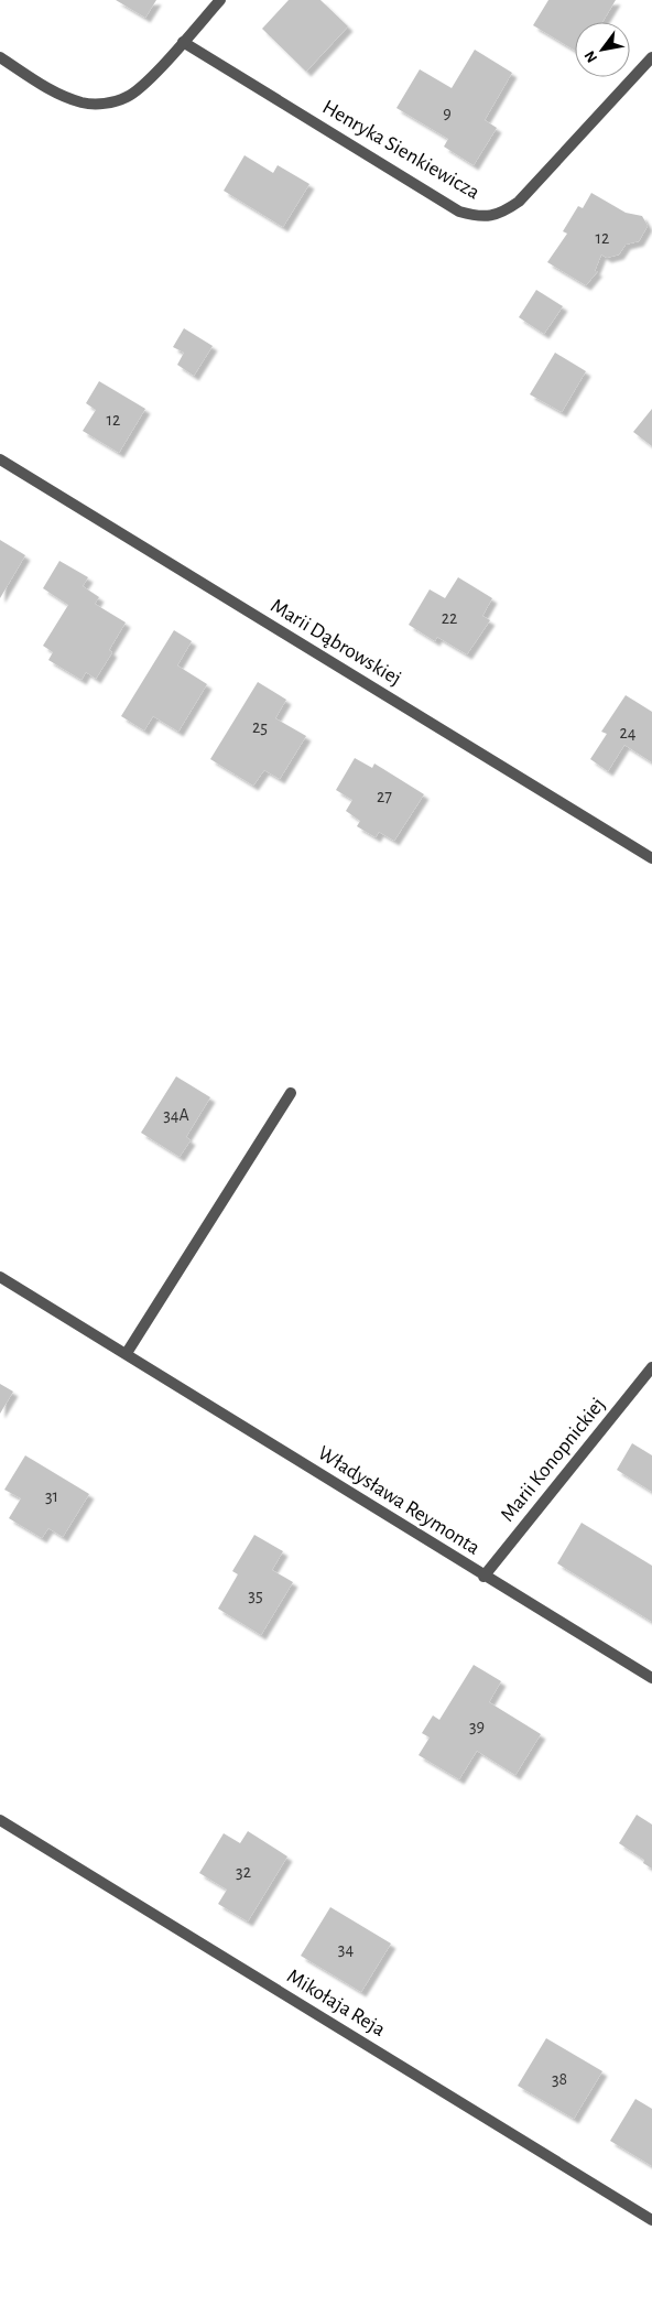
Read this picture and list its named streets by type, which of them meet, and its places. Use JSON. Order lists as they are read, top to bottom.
{
  "streets": {
    "street": [
      "Henryka Sienkiewicza",
      "Marii Dąbrowskiej",
      "Marii Konopnickiej",
      "Władysława Reymonta",
      "Mikołaja Reja"
    ]
  },
  "crossings": [
    ["Marii Konopnickiej", "Władysława Reymonta"]
  ],
  "house_numbers": [
    "9",
    "12",
    "12",
    "22",
    "25",
    "24",
    "27",
    "34A",
    "31",
    "35",
    "39",
    "32",
    "34",
    "38"
  ],
  "north": "bottom left"
}
